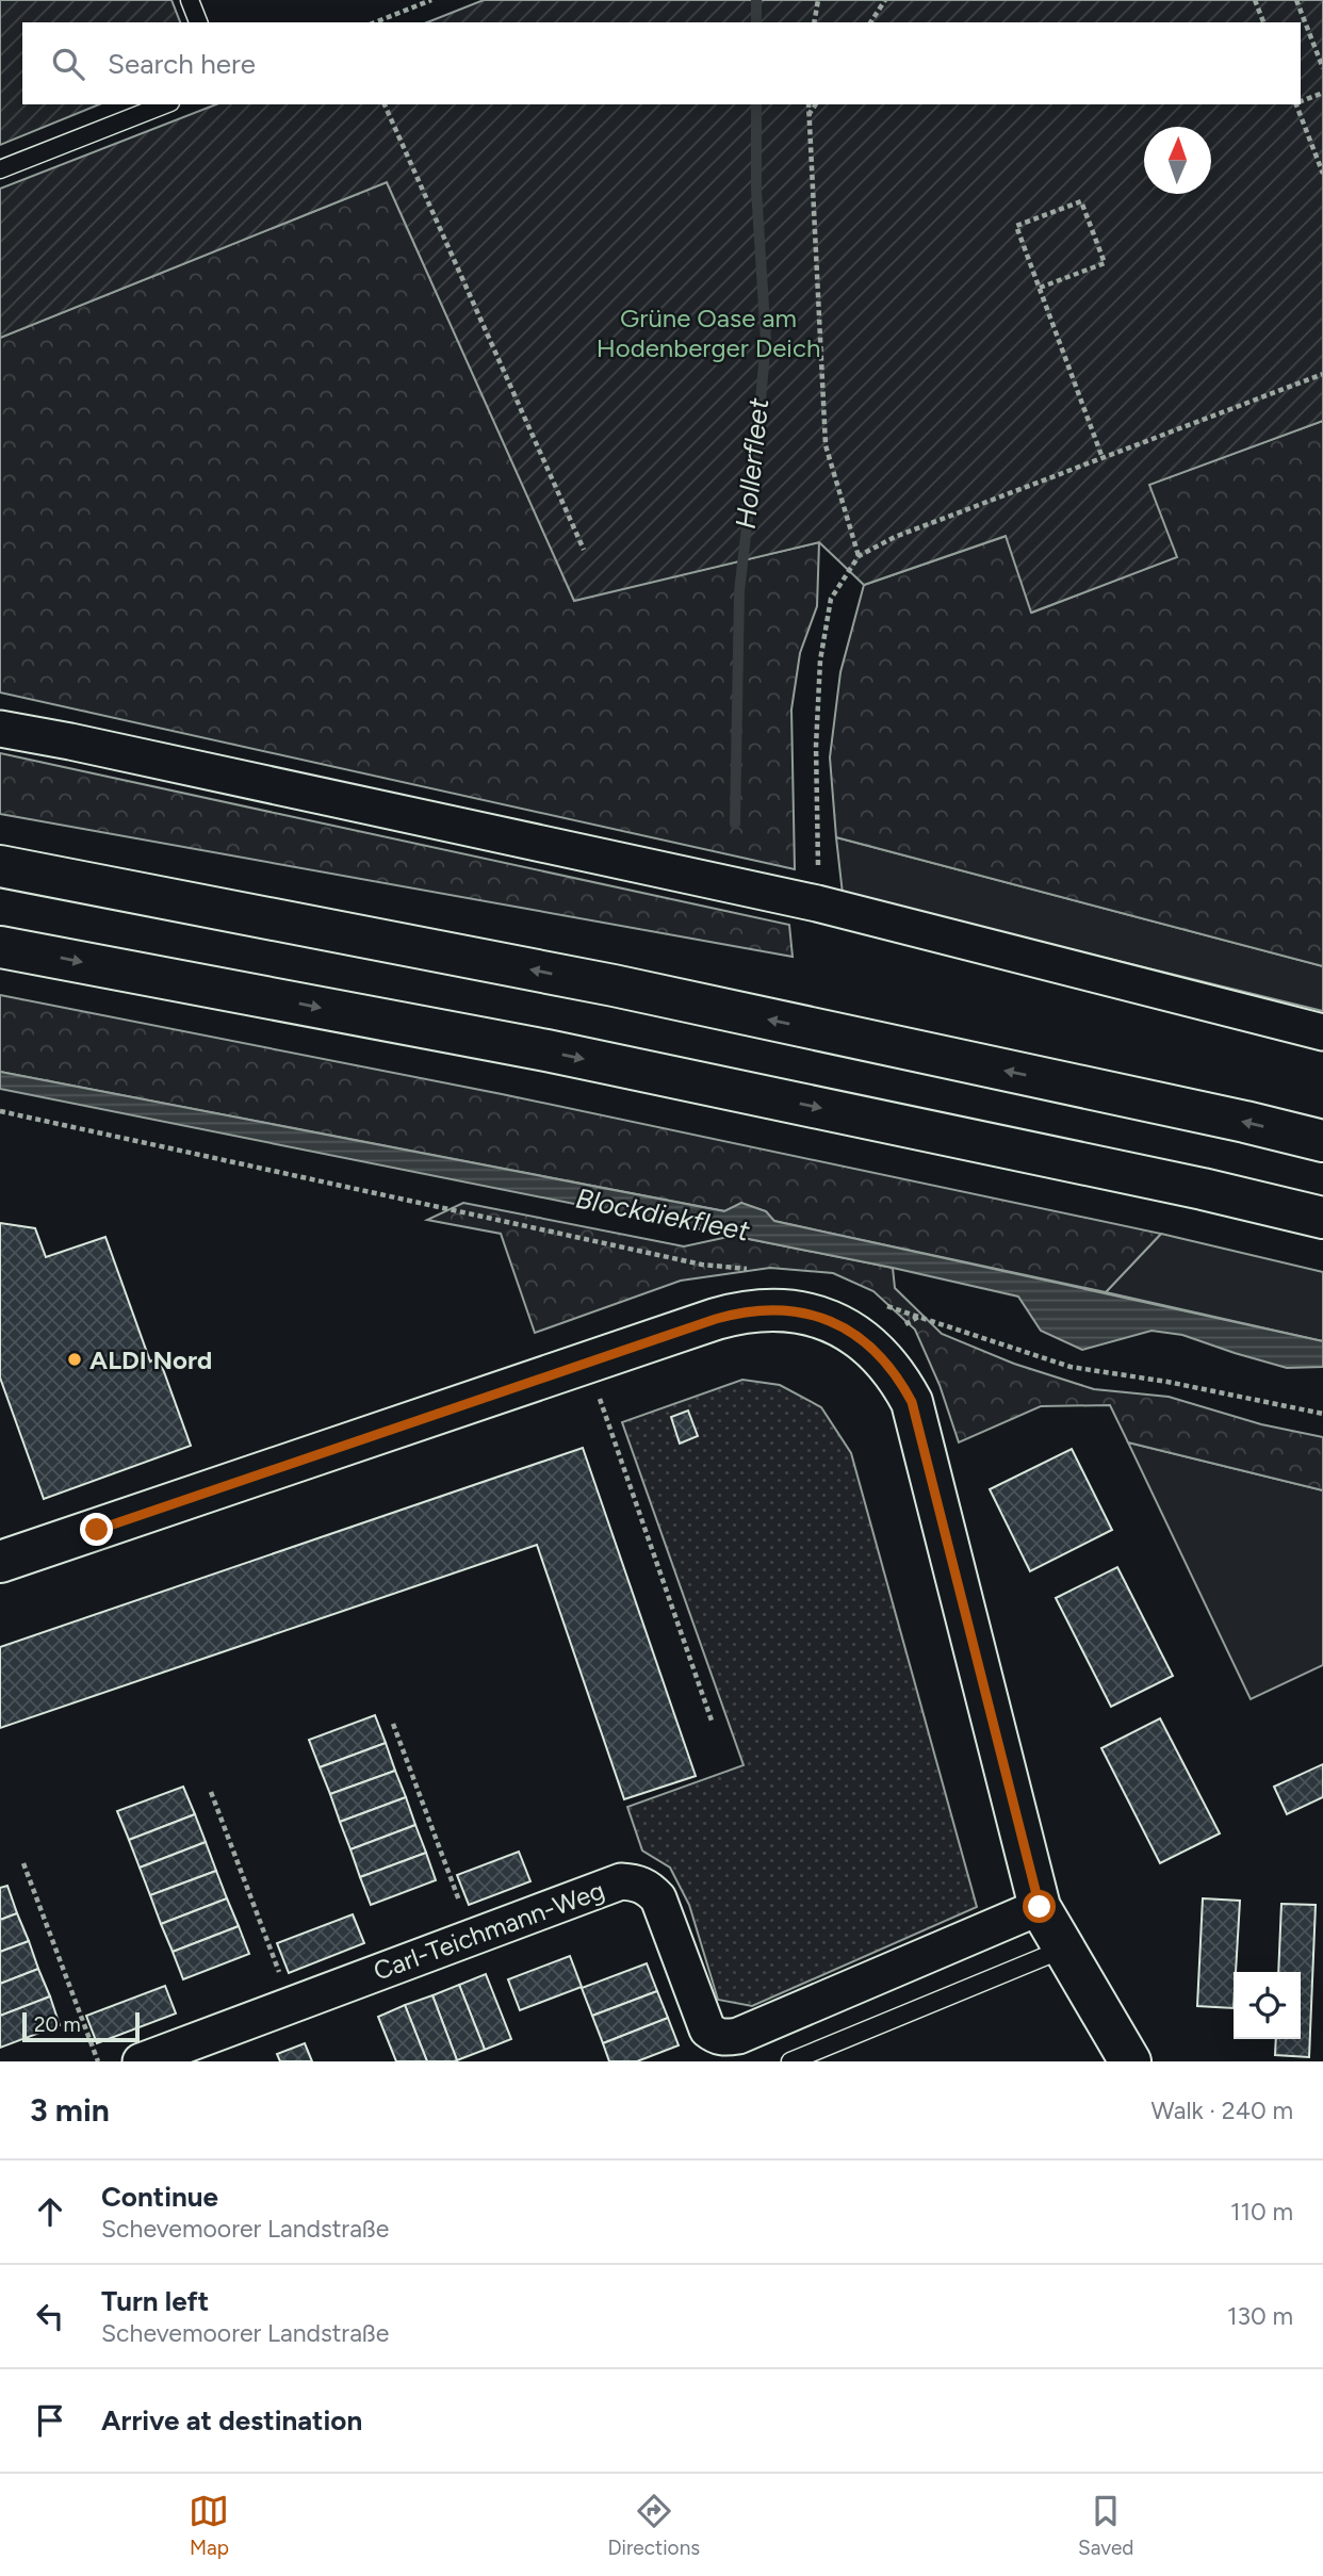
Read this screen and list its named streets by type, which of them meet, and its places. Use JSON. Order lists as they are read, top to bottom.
{
  "streets": {
    "street": ["Carl-Teichmann-Weg"]
  },
  "water": ["Hollerfleet", "Blockdiekfleet"],
  "parks": ["Grüne Oase am Hodenberger Deich"],
  "places": ["ALDI Nord"],
  "scale_bar": "20 m",
  "north": "top",
  "page": {
    "search": "Search here",
    "scale": "20 m",
    "heading": ["3 min", "Walk · 240 m"],
    "list": [
      ["Continue", "Schevemoorer Landstraße", "110 m"],
      ["Turn left", "Schevemoorer Landstraße", "130 m"],
      "Arrive at destination"
    ],
    "nav": ["Map", "Directions", "Saved"]
  }
}
